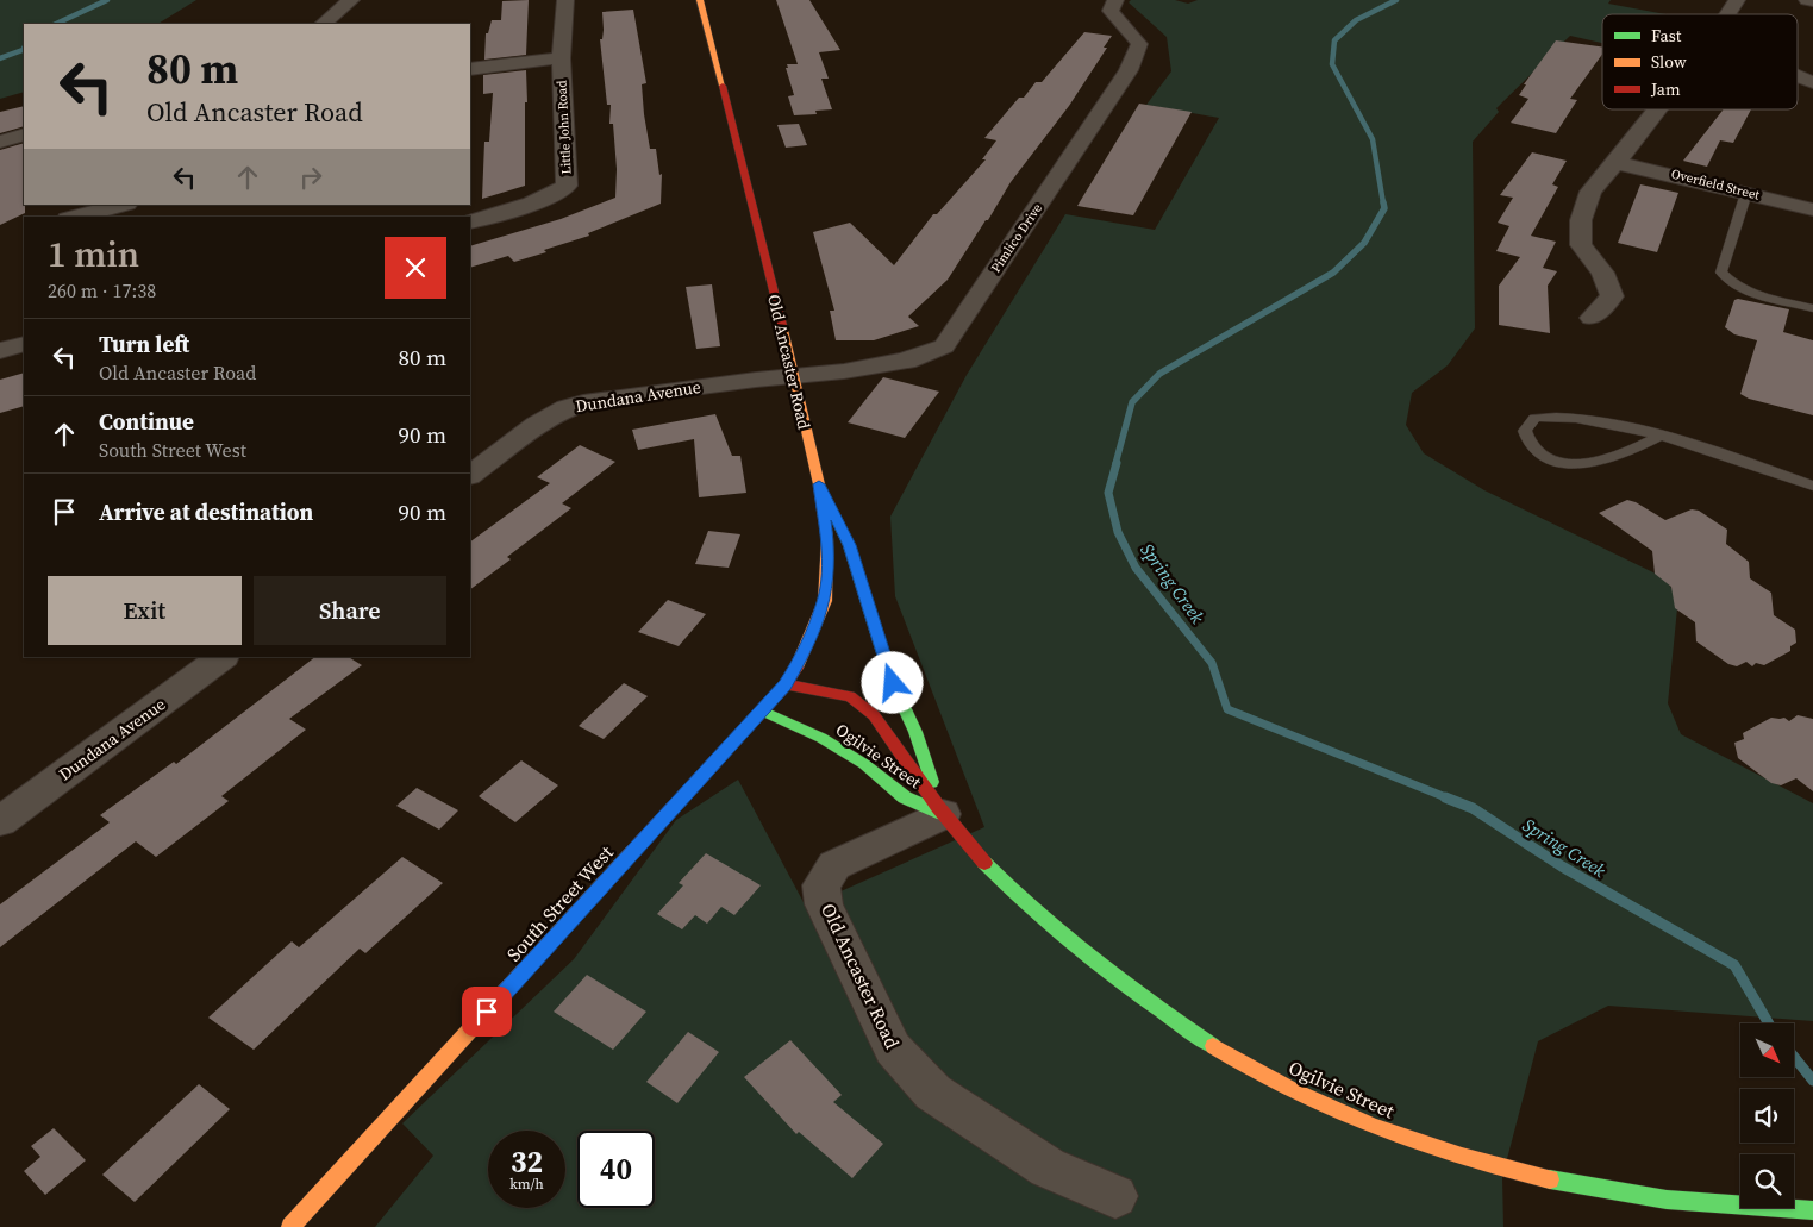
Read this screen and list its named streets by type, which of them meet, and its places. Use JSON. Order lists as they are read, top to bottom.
{
  "streets": {
    "street": [
      "Little John Road",
      "Overfield Street",
      "Pimlico Drive",
      "Old Ancaster Road",
      "Dundana Avenue",
      "Ogilvie Street",
      "South Street West"
    ]
  },
  "crossings": [
    ["Pimlico Drive", "Old Ancaster Road"],
    ["Pimlico Drive", "Dundana Avenue"],
    ["Old Ancaster Road", "Dundana Avenue"],
    ["Old Ancaster Road", "Ogilvie Street"],
    ["Old Ancaster Road", "South Street West"],
    ["Ogilvie Street", "South Street West"]
  ],
  "water": ["Spring Creek"],
  "legend": ["Fast", "Slow", "Jam"],
  "north": "bottom right",
  "page": {
    "turn": ["80 m", "Old Ancaster Road"],
    "heading": ["1 min", "260 m · 17:38"],
    "list": [
      {
        "name": "Turn left",
        "note": "Old Ancaster Road",
        "value": "80 m"
      },
      {
        "name": "Continue",
        "note": "South Street West",
        "value": "90 m"
      },
      {
        "name": "Arrive at destination",
        "value": "90 m"
      }
    ],
    "buttons": ["Exit", "Share"],
    "speed": "32 km/h",
    "limit": "40"
  }
}
